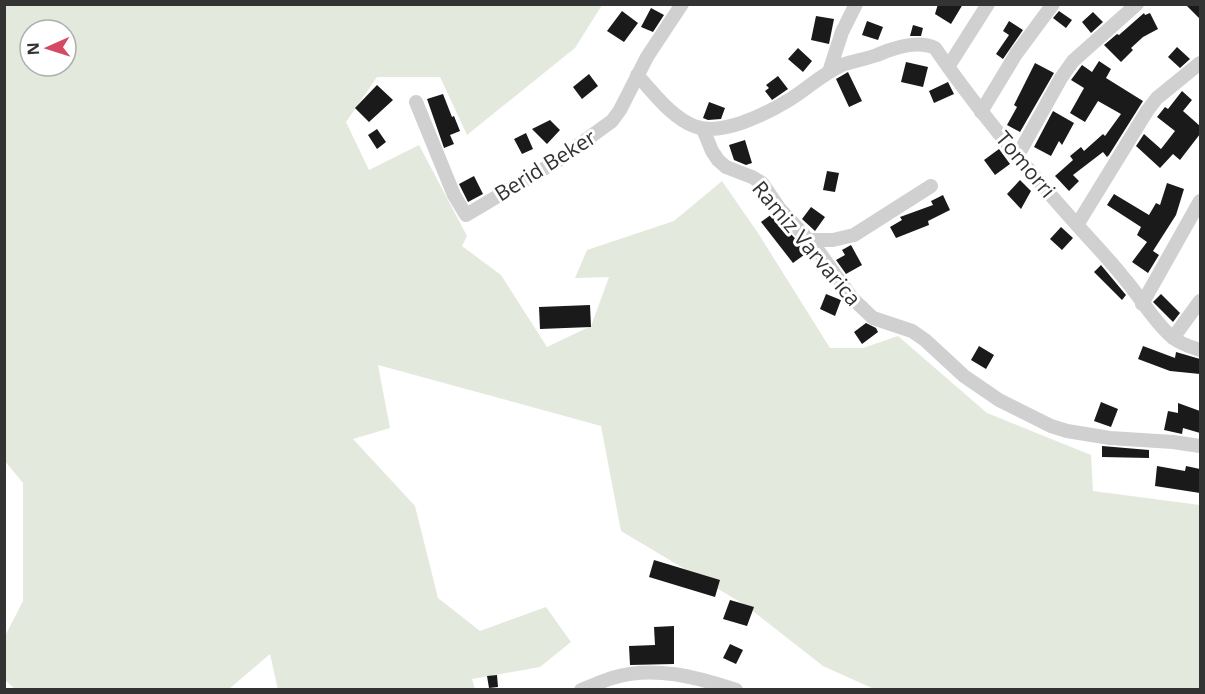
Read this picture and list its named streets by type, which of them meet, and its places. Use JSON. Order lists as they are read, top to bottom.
{
  "streets": {
    "street": ["Tomorri", "Berid Beker", "Ramiz Varvarica"]
  },
  "crossings": [
    ["Tomorri", "Ramiz Varvarica"]
  ],
  "north": "left"
}
